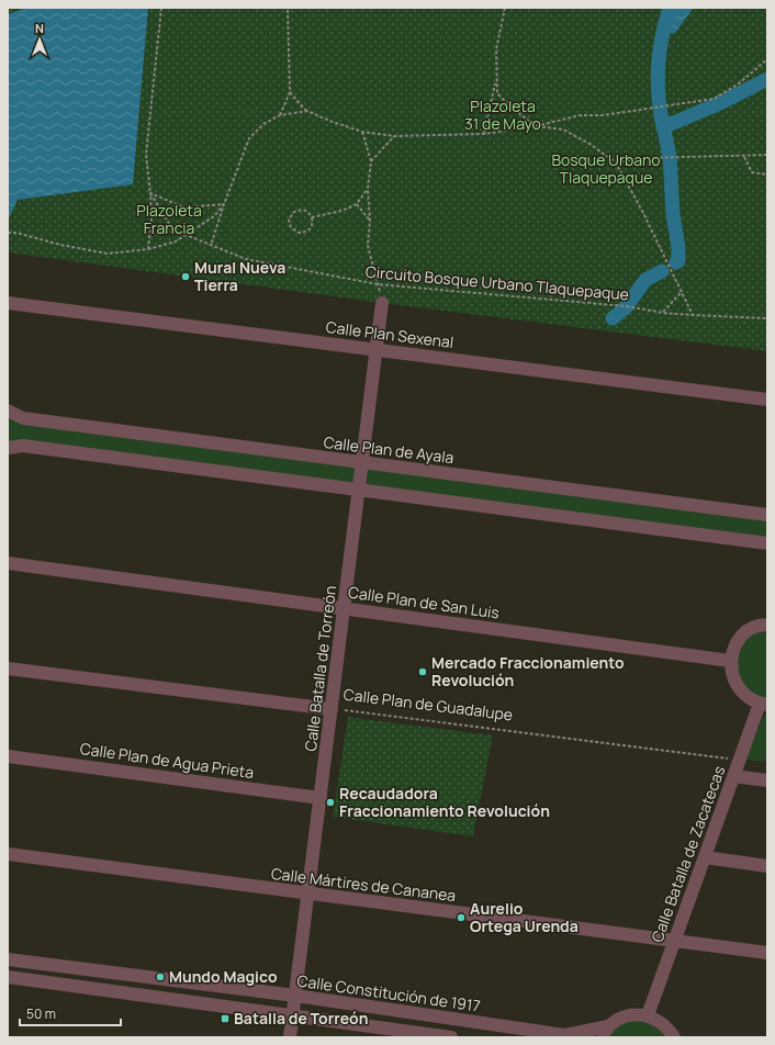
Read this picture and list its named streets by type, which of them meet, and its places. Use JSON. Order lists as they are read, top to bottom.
{
  "streets": {
    "street": [
      "Calle Plan Sexenal",
      "Calle Plan de Ayala",
      "Calle Plan de San Luis",
      "Calle Batalla de Torreón",
      "Calle Plan de Guadalupe",
      "Calle Plan de Agua Prieta",
      "Calle Batalla de Zacatecas",
      "Calle Mártires de Cananea",
      "Calle Constitución de 1917"
    ],
    "path": ["Circuito Bosque Urbano Tlaquepaque"]
  },
  "crossings": [
    ["Calle Plan Sexenal", "Calle Batalla de Torreón"],
    ["Calle Plan de Ayala", "Calle Batalla de Torreón"],
    ["Calle Plan de San Luis", "Calle Batalla de Torreón"],
    ["Calle Batalla de Torreón", "Calle Plan de Guadalupe"],
    ["Calle Batalla de Torreón", "Calle Plan de Agua Prieta"],
    ["Calle Batalla de Torreón", "Calle Mártires de Cananea"],
    ["Calle Batalla de Torreón", "Calle Constitución de 1917"],
    ["Calle Plan de Guadalupe", "Calle Batalla de Zacatecas"],
    ["Calle Batalla de Zacatecas", "Calle Mártires de Cananea"],
    ["Calle Batalla de Zacatecas", "Calle Constitución de 1917"]
  ],
  "parks": ["Plazoleta 31 de Mayo", "Bosque Urbano Tlaquepaque", "Plazoleta Francia"],
  "places": {
    "other": [
      "Mural Nueva Tierra",
      "Mercado Fraccionamiento Revolución",
      "Recaudadora Fraccionamiento Revolución",
      "Aurelio Ortega Urenda",
      "Mundo Magico"
    ],
    "transit": ["Batalla de Torreón"]
  },
  "scale_bar": "50 m",
  "north": "top"
}
